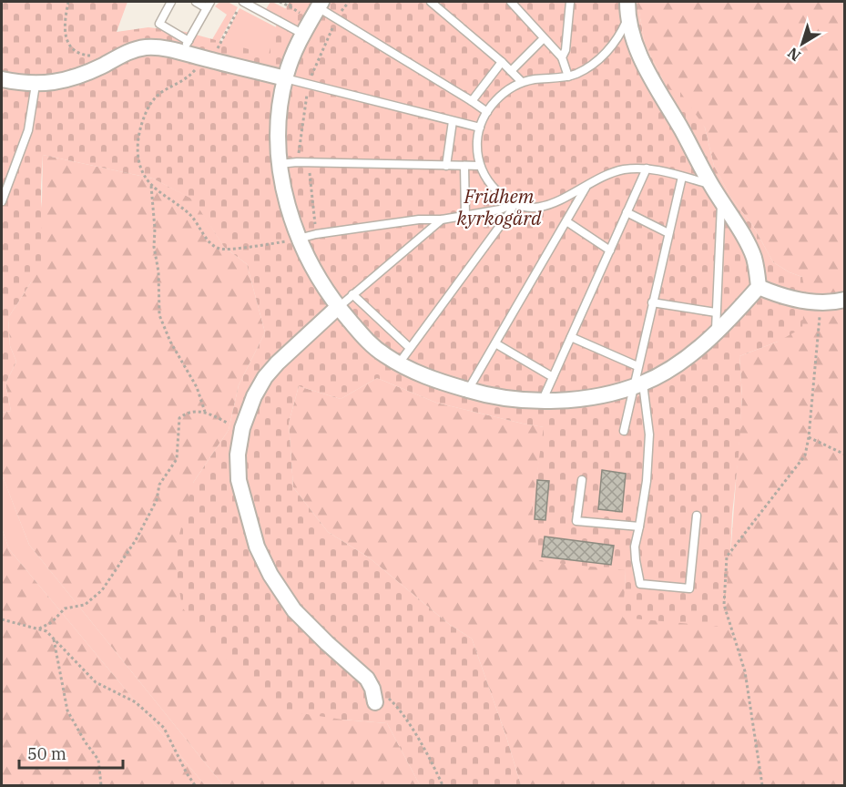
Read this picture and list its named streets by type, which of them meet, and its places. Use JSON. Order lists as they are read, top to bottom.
{
  "parks": ["Fridhem kyrkogård"],
  "scale_bar": "50 m",
  "north": "bottom left"
}
